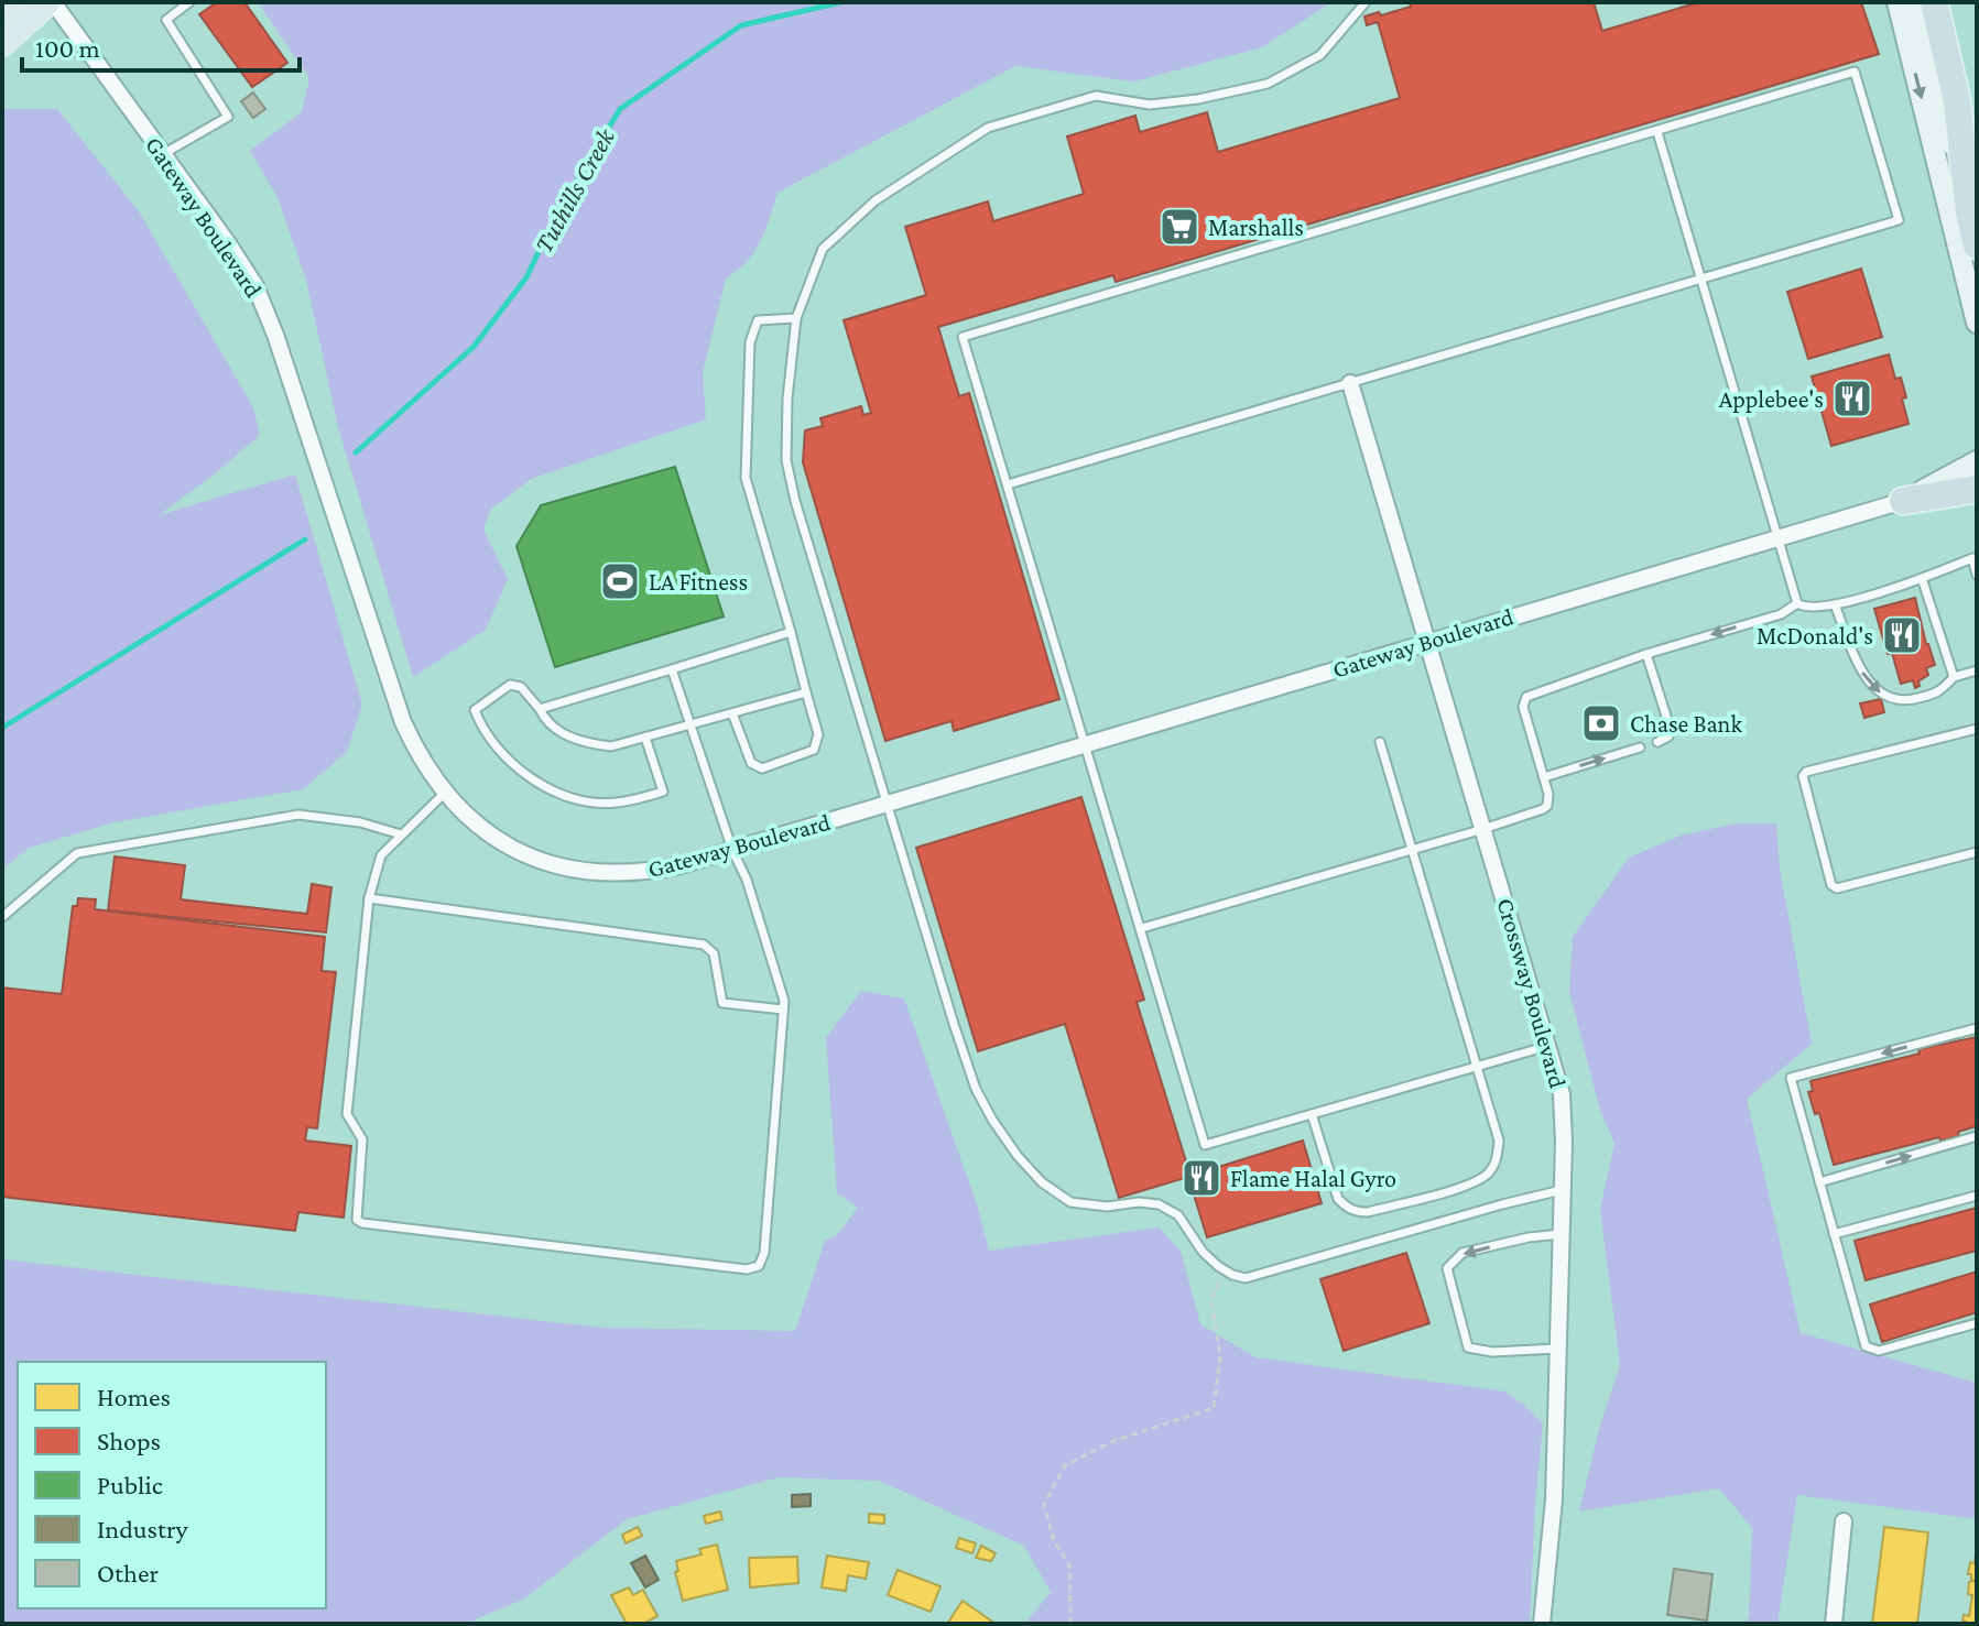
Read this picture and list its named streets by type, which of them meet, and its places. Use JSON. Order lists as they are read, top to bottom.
{
  "streets": {
    "street": ["Gateway Boulevard", "Crossway Boulevard"]
  },
  "crossings": [
    ["Gateway Boulevard", "Crossway Boulevard"]
  ],
  "water": ["Tuthills Creek"],
  "places": {
    "supermarket": ["Marshalls"],
    "restaurant": ["Applebee's", "McDonald's", "Flame Halal Gyro"],
    "sports": ["LA Fitness"],
    "bank": ["Chase Bank"]
  },
  "legend": [
    "Homes",
    "Shops",
    "Public",
    "Industry",
    "Other"
  ],
  "scale_bar": "100 m"
}
